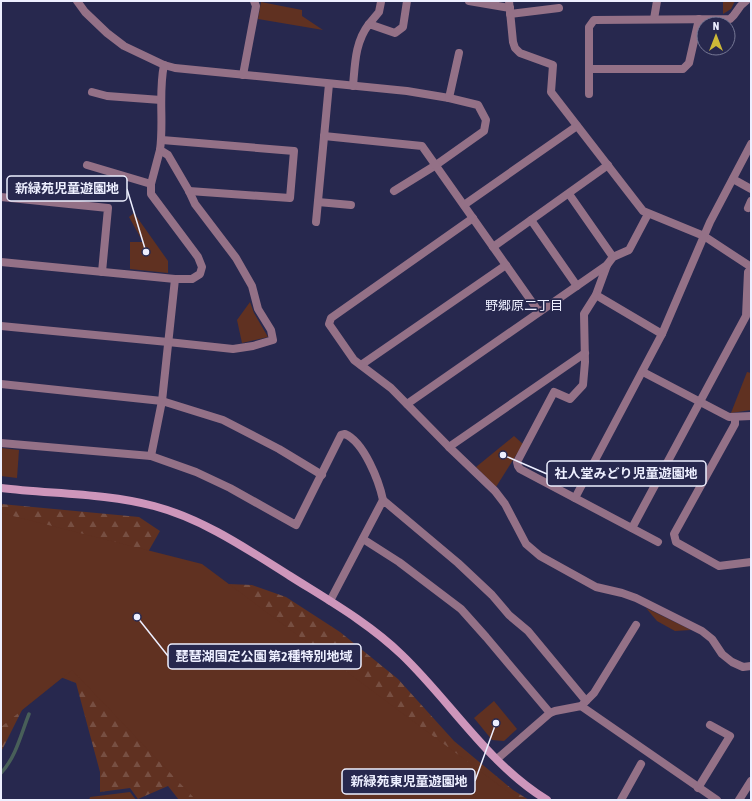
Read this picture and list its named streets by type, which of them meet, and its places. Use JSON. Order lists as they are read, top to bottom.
{
  "districts": ["野郷原二丁目"],
  "places": [
    "新緑苑児童遊園地",
    "社人堂みどり児童遊園地",
    "琵琶湖国定公園 第2種特別地域",
    "新緑苑東児童遊園地"
  ],
  "north": "top"
}
